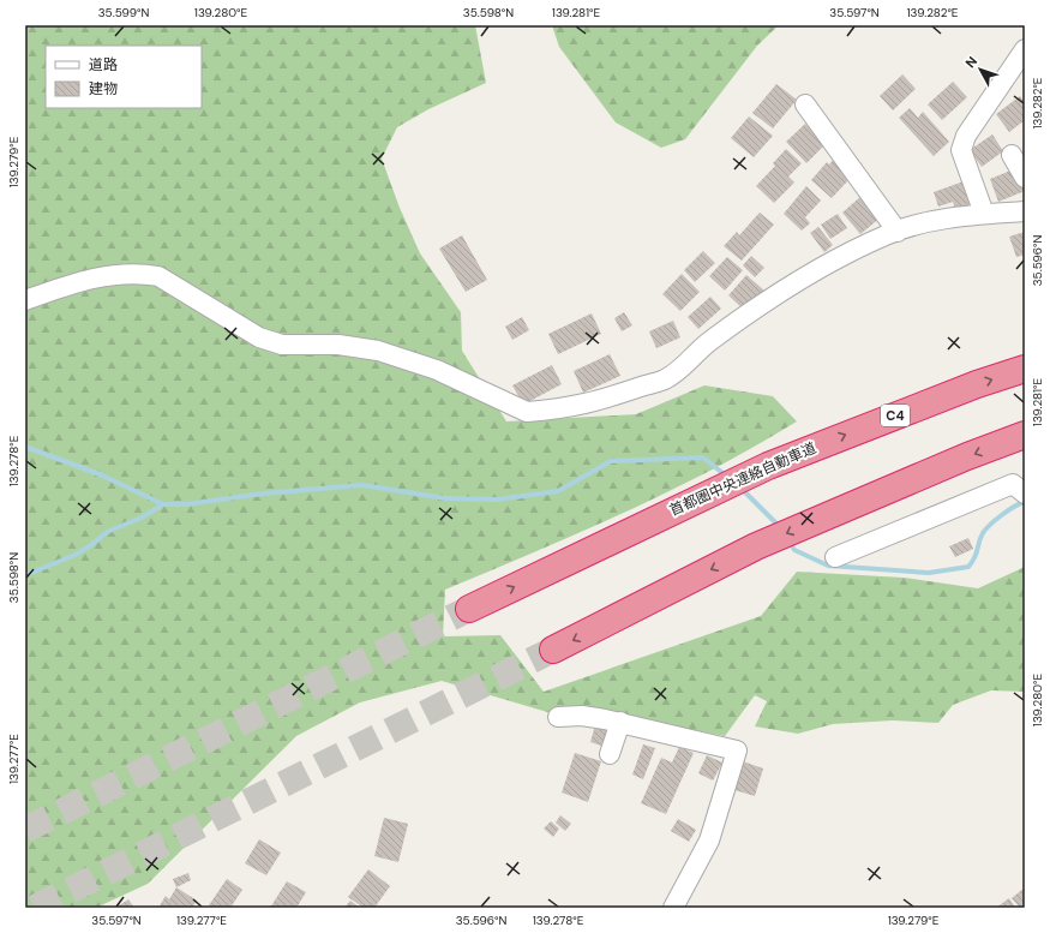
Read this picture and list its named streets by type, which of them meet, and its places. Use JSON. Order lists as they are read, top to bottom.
{
  "streets": {
    "highway": ["C4", "首都圏中央連絡自動車道"]
  },
  "legend": ["道路", "建物"],
  "north": "top left",
  "coordinates": [
    "35.599°N",
    "139.280°E",
    "35.598°N",
    "139.281°E",
    "35.597°N",
    "139.282°E",
    "139.279°E",
    "35.596°N",
    "139.278°E",
    "139.277°E"
  ]
}
